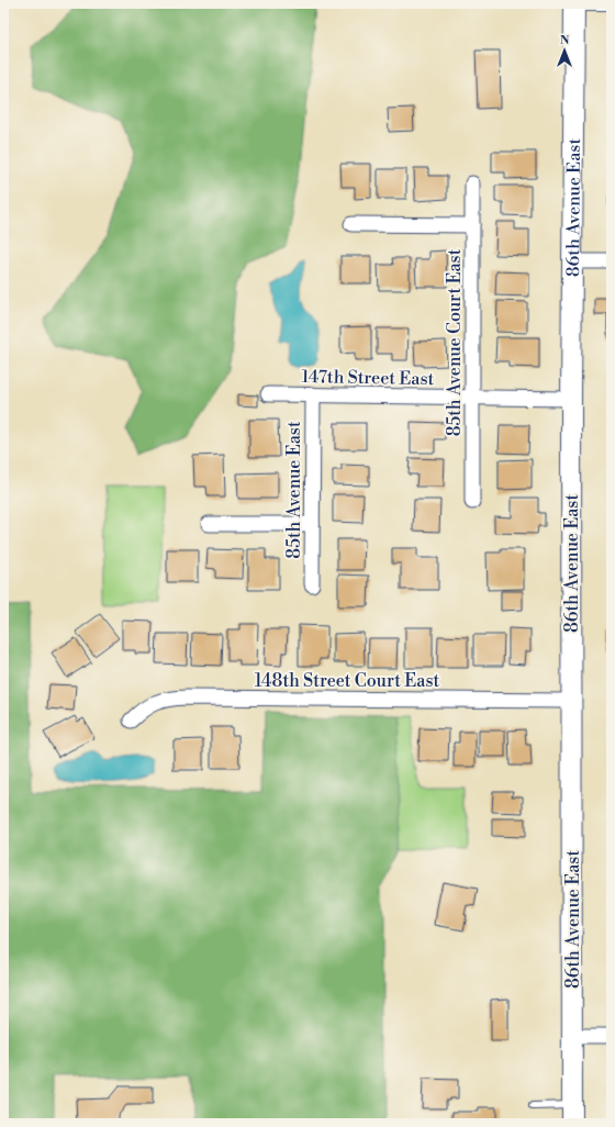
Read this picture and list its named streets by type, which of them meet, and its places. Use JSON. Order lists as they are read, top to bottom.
{
  "streets": {
    "street": [
      "86th Avenue East",
      "85th Avenue Court East",
      "147th Street East",
      "85th Avenue East",
      "148th Street Court East"
    ]
  },
  "crossings": [
    ["86th Avenue East", "147th Street East"],
    ["86th Avenue East", "148th Street Court East"],
    ["85th Avenue Court East", "147th Street East"],
    ["147th Street East", "85th Avenue East"]
  ],
  "north": "top"
}
